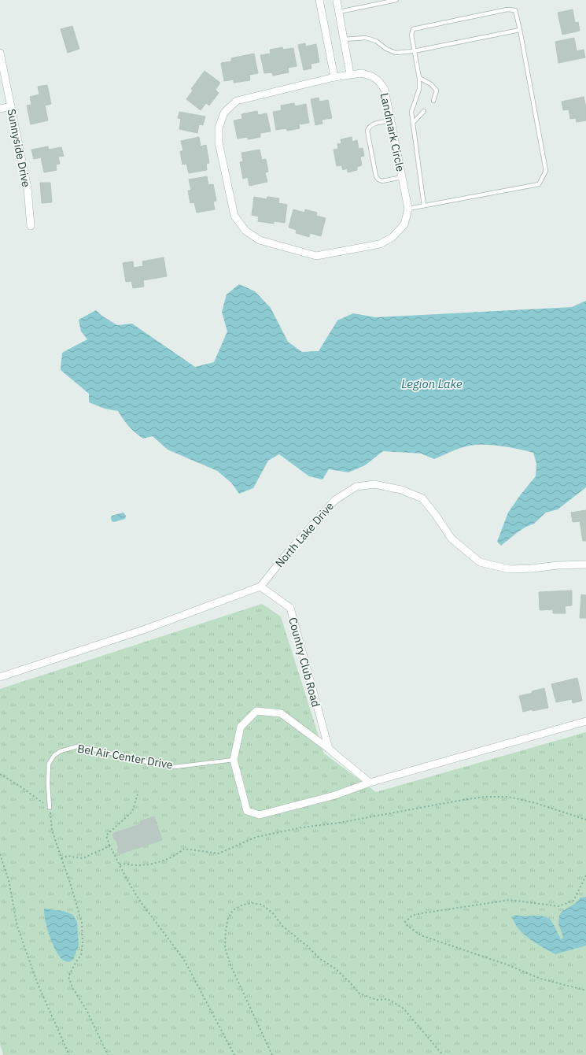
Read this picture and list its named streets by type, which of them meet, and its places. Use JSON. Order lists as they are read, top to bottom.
{
  "streets": {
    "street": [
      "Landmark Circle",
      "Sunnyside Drive",
      "North Lake Drive",
      "Country Club Road"
    ],
    "lane": ["Bel Air Center Drive"]
  },
  "crossings": [
    ["North Lake Drive", "Country Club Road"]
  ],
  "water": ["Legion Lake"]
}
